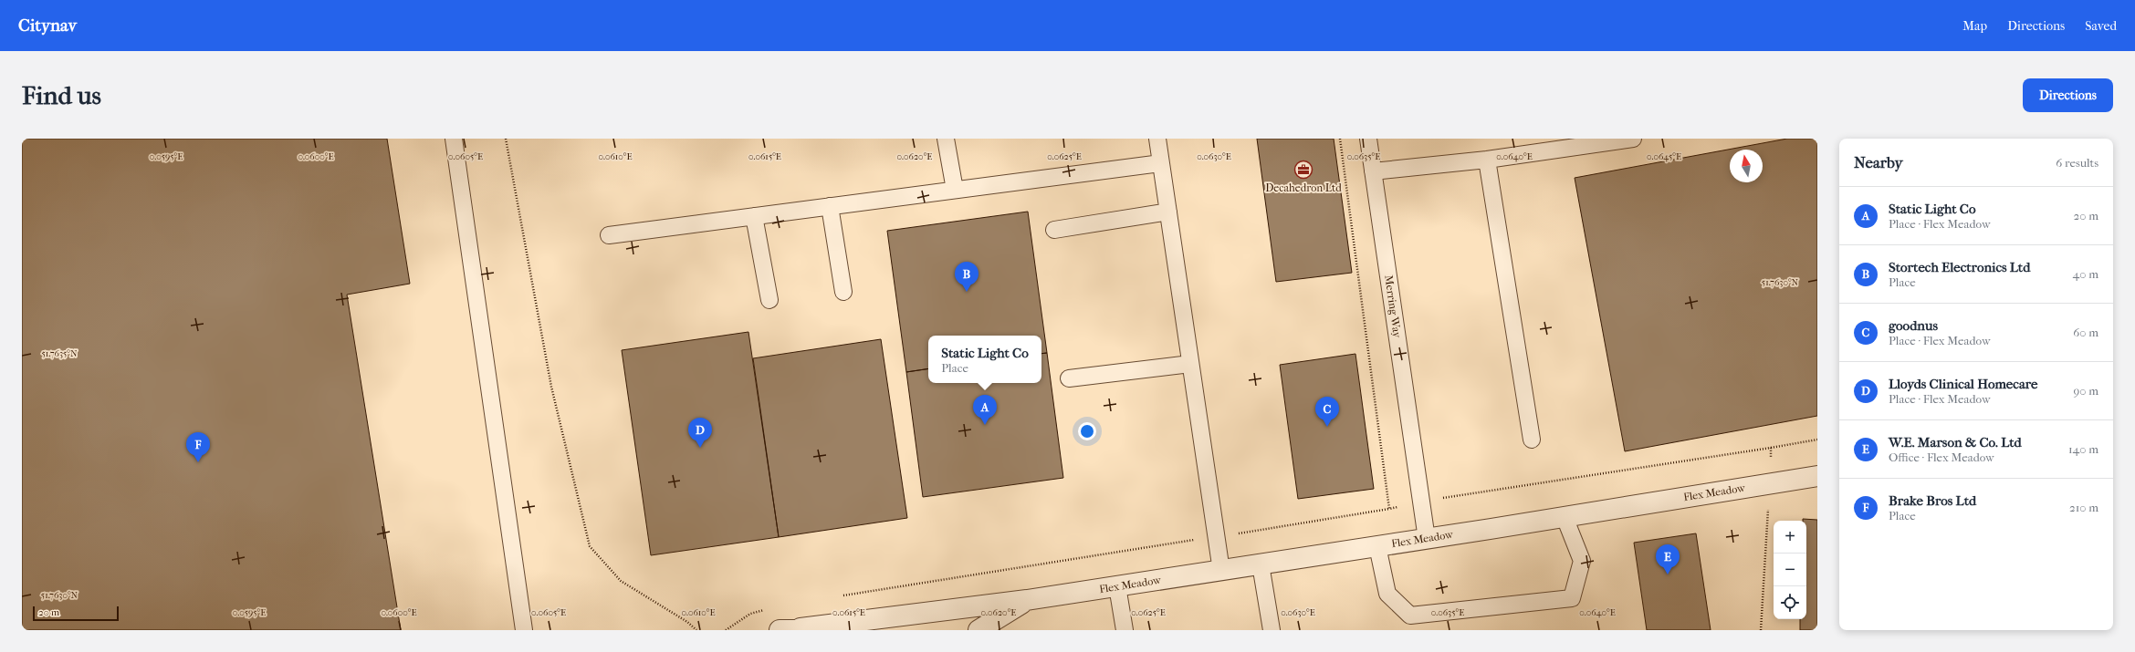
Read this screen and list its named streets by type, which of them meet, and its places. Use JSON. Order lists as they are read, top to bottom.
{
  "streets": {
    "street": ["Flex Meadow"],
    "lane": ["Merring Way"]
  },
  "crossings": [
    ["Merring Way", "Flex Meadow"]
  ],
  "places": {
    "office": ["Decahedron Ltd"]
  },
  "scale_bar": "20 m",
  "north": "top",
  "page": {
    "header": "Citynav",
    "nav": ["Map", "Directions", "Saved"],
    "buttons": "Directions",
    "title": "Find us",
    "heading": ["Nearby", "6 results"],
    "list": [
      {
        "mark": "A",
        "name": "Static Light Co",
        "note": "Place · Flex Meadow",
        "value": "20 m"
      },
      {
        "mark": "B",
        "name": "Stortech Electronics Ltd",
        "note": "Place",
        "value": "40 m"
      },
      {
        "mark": "C",
        "name": "goodnus",
        "note": "Place · Flex Meadow",
        "value": "60 m"
      },
      {
        "mark": "D",
        "name": "Lloyds Clinical Homecare",
        "note": "Place · Flex Meadow",
        "value": "90 m"
      },
      {
        "mark": "E",
        "name": "W.E. Marson & Co. Ltd",
        "note": "Office · Flex Meadow",
        "value": "140 m"
      },
      {
        "mark": "F",
        "name": "Brake Bros Ltd",
        "note": "Place",
        "value": "210 m"
      }
    ],
    "pins": [
      "B",
      "A",
      "C",
      "D",
      "F",
      "E"
    ],
    "popup": ["Static Light Co", "Place"],
    "map_buttons": ["+", "−"],
    "scale": "20 m"
  },
  "coordinates": [
    "0.0595°E",
    "0.0600°E",
    "0.0605°E",
    "0.0610°E",
    "0.0615°E",
    "0.0620°E",
    "0.0625°E",
    "0.0630°E",
    "0.0635°E",
    "0.0640°E",
    "0.0645°E",
    "51.7630°N",
    "51.7635°N"
  ]
}
